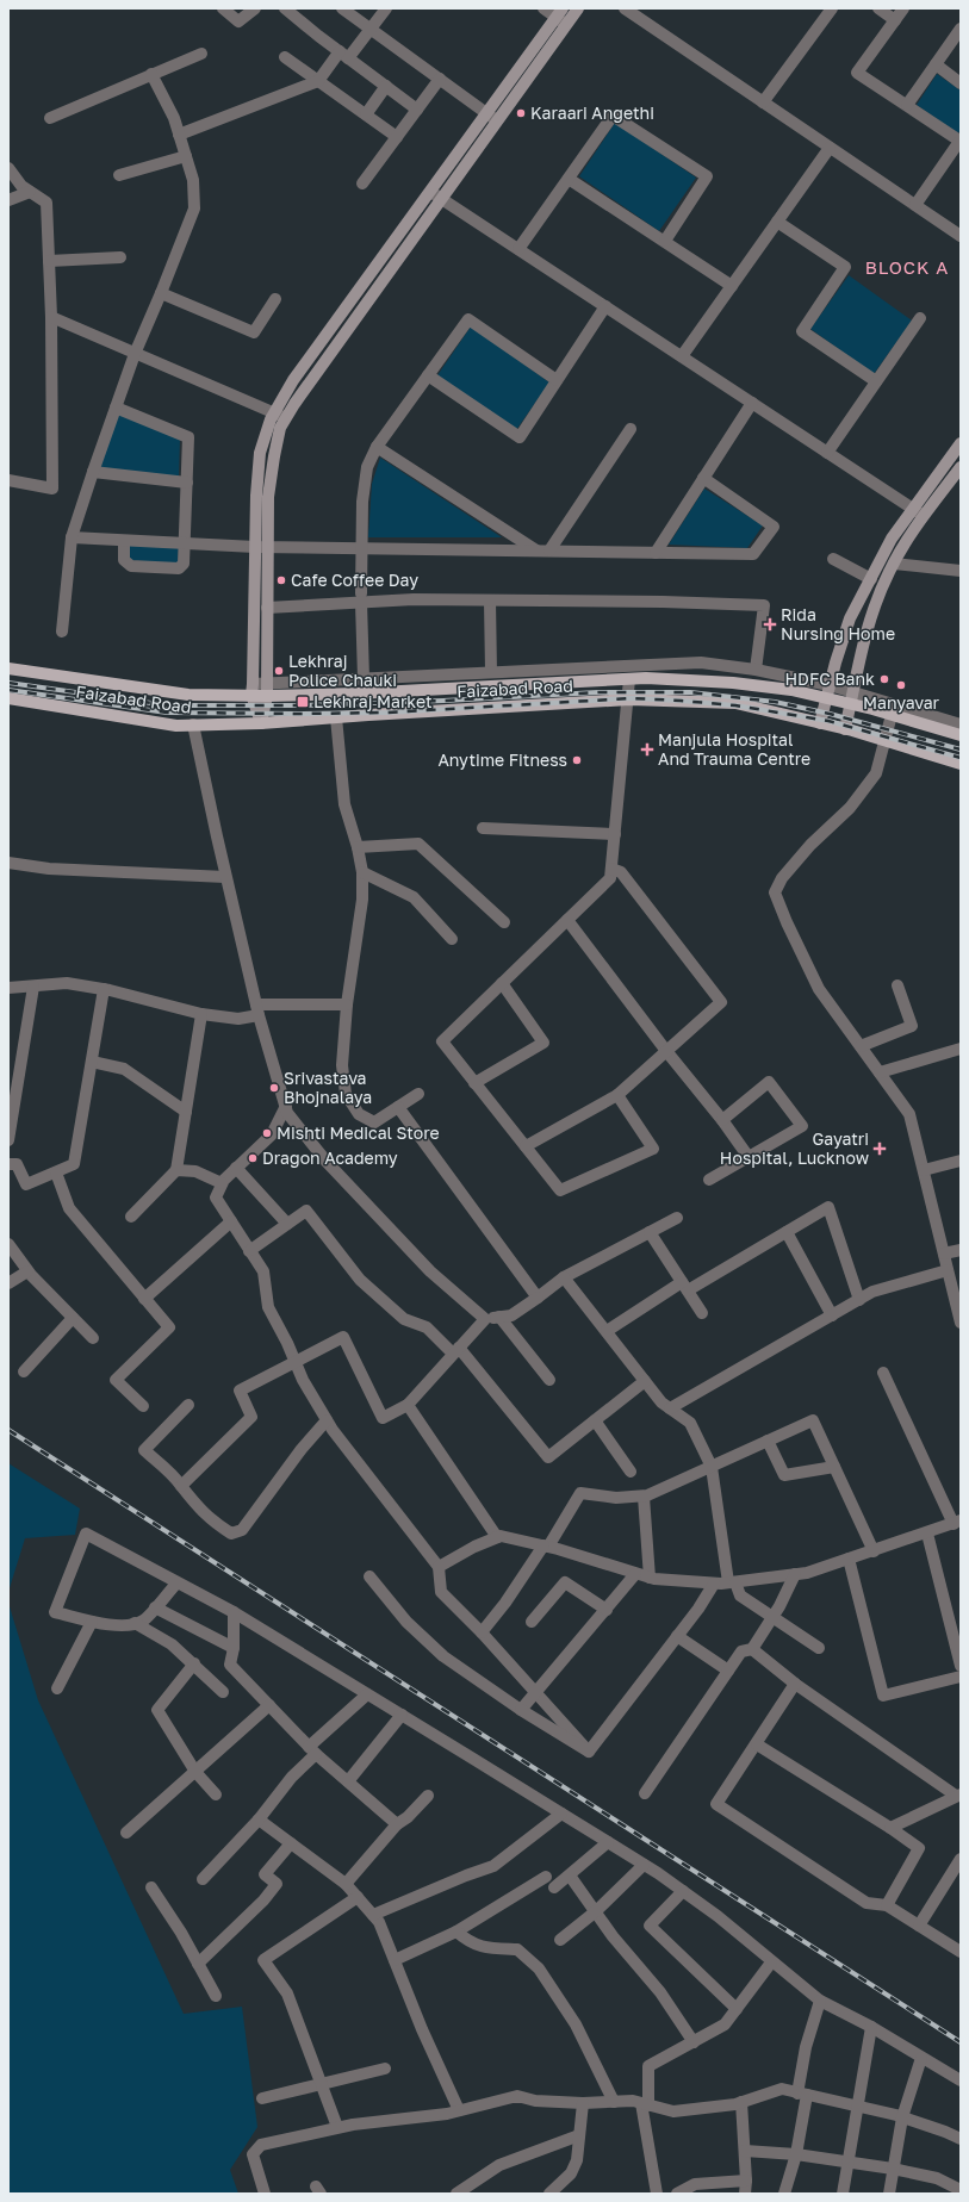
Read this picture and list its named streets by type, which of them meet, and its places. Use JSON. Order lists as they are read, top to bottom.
{
  "streets": {
    "main road": ["Faizabad Road"]
  },
  "districts": ["BLOCK A"],
  "places": {
    "other": [
      "Karaari Angethi",
      "Cafe Coffee Day",
      "Lekhraj Police Chauki",
      "HDFC Bank",
      "Manyavar",
      "Anytime Fitness",
      "Srivastava Bhojnalaya",
      "Mishti Medical Store",
      "Dragon Academy"
    ],
    "health": ["Rida Nursing Home", "Manjula Hospital And Trauma Centre", "Gayatri Hospital, Lucknow"],
    "transit": ["Lekhraj Market"]
  }
}
